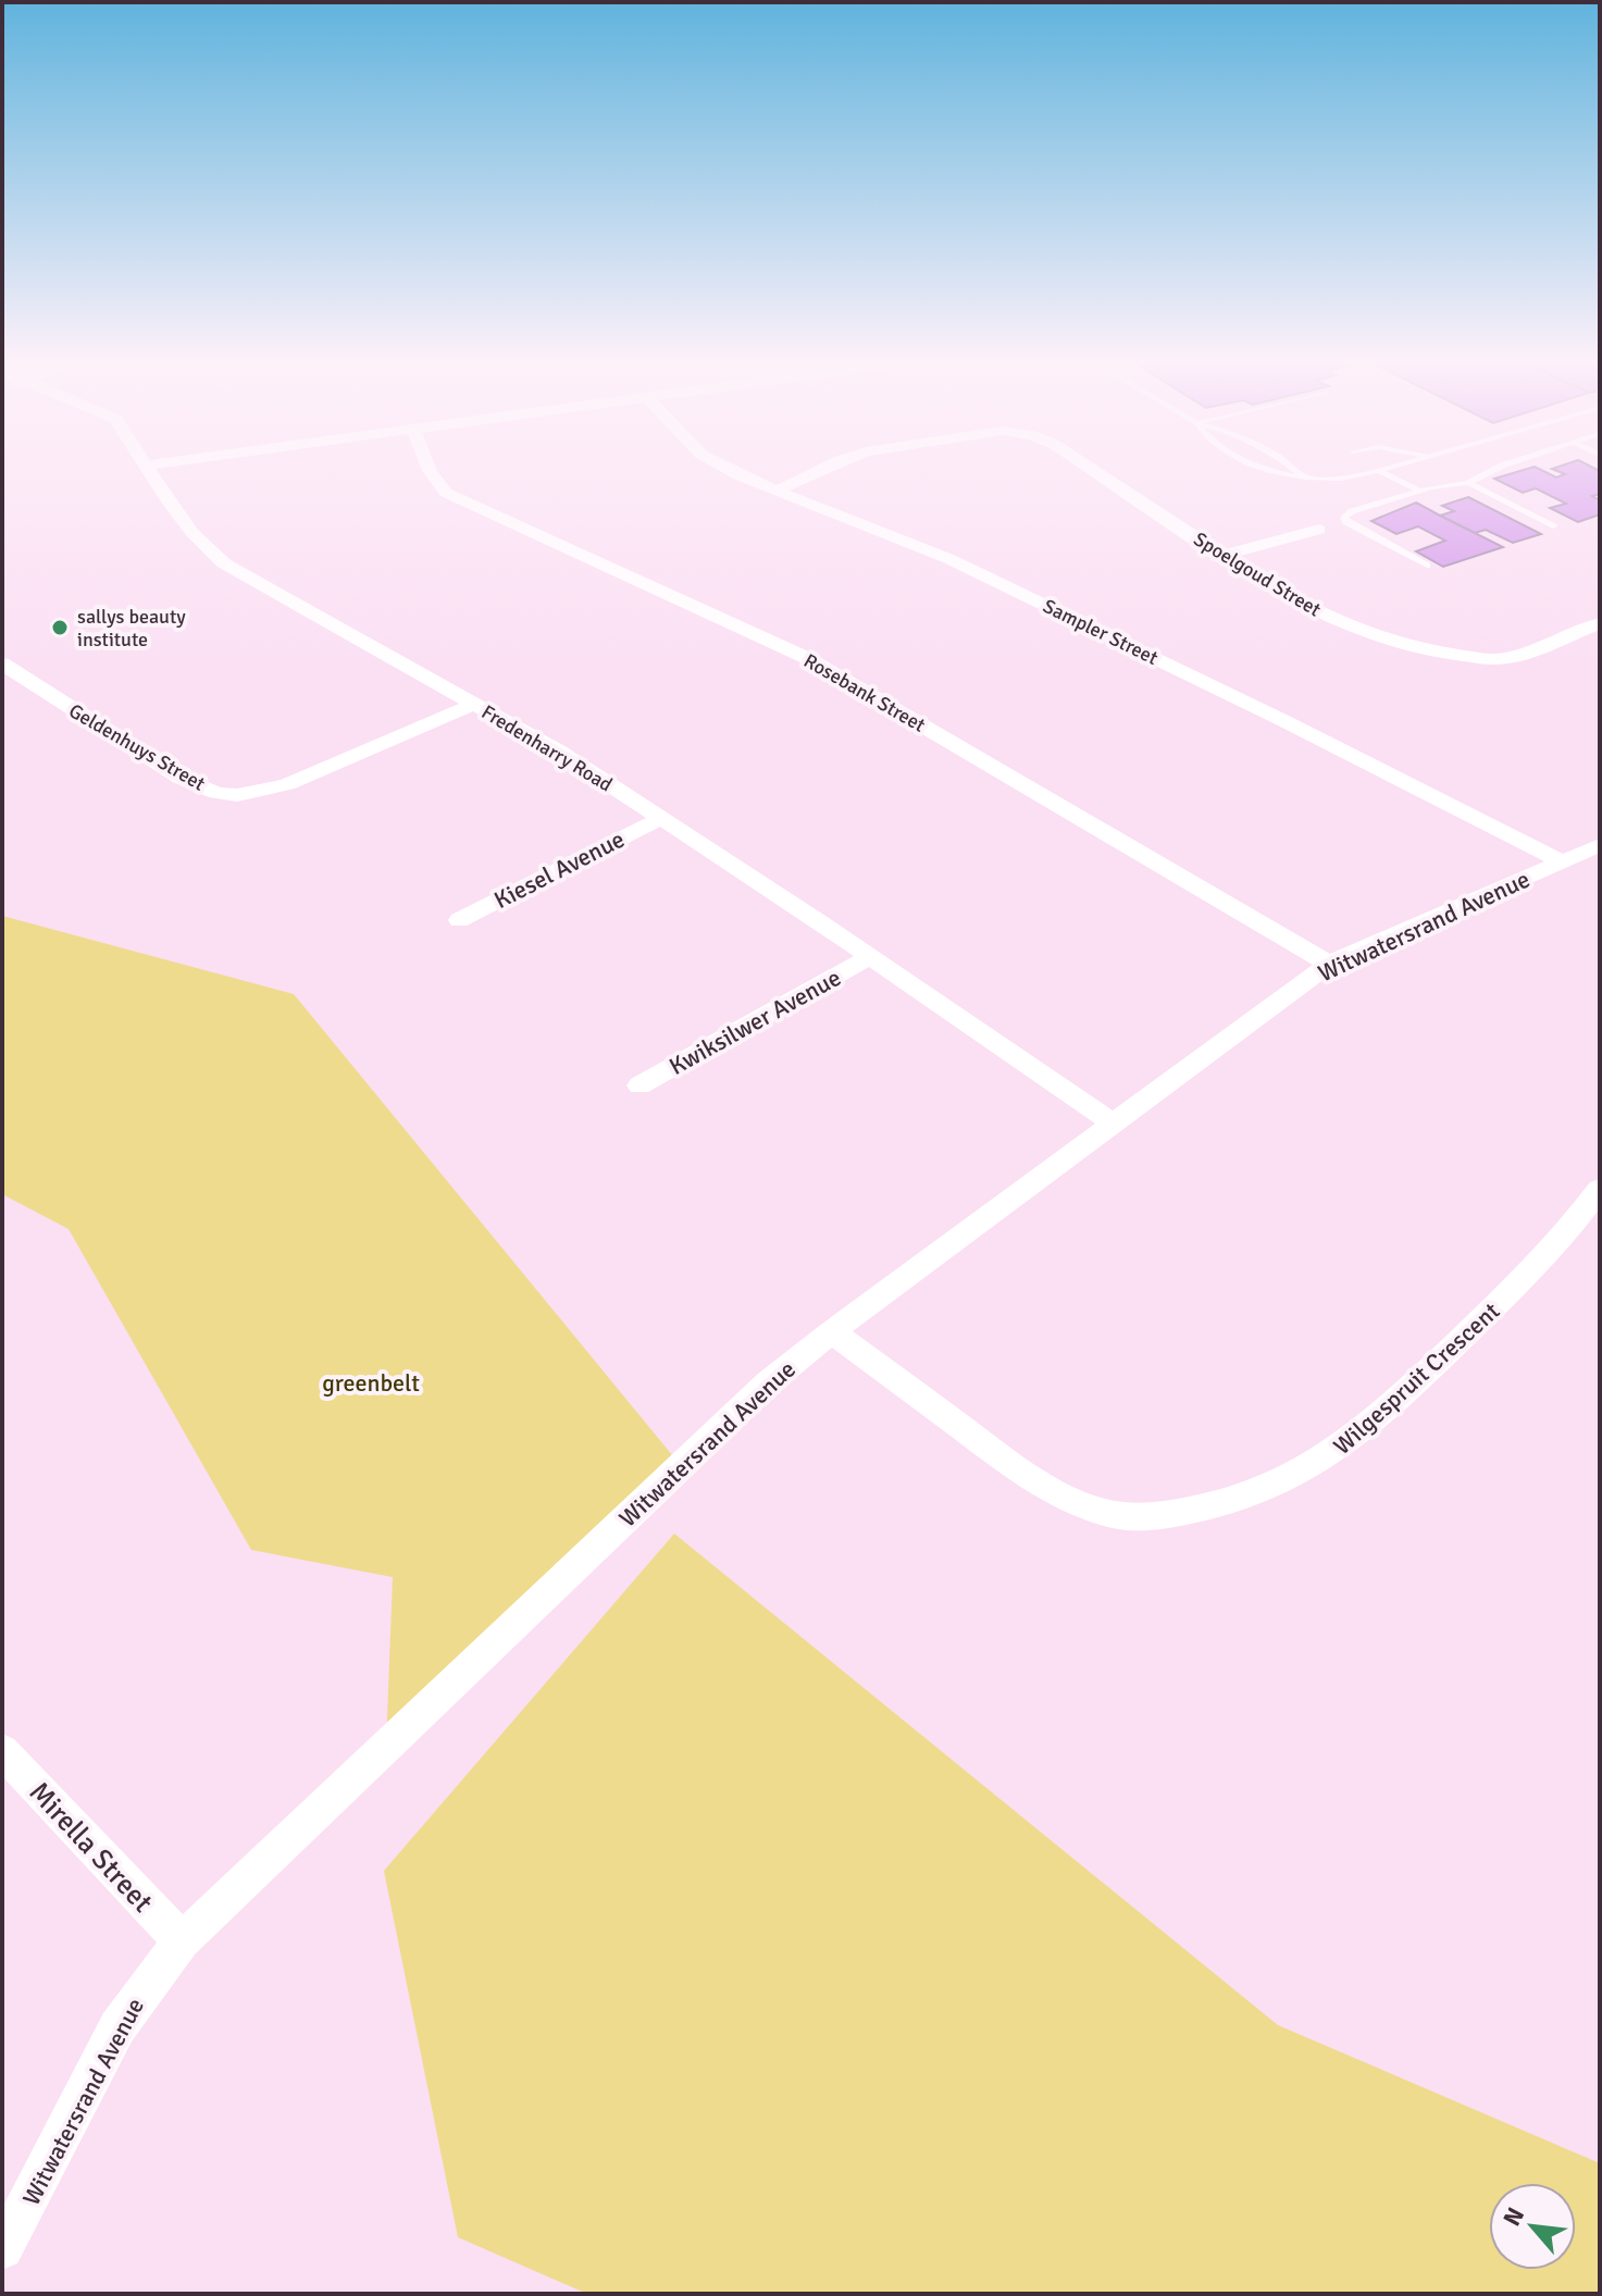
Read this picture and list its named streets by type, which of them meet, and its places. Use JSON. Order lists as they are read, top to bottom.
{
  "streets": {
    "street": [
      "Spoelgoud Street",
      "Sampler Street",
      "Rosebank Street",
      "Geldenhuys Street",
      "Fredenharry Road",
      "Kiesel Avenue",
      "Witwatersrand Avenue",
      "Kwiksilwer Avenue",
      "Wilgespruit Crescent",
      "Mirella Street"
    ]
  },
  "crossings": [
    ["Spoelgoud Street", "Sampler Street"],
    ["Sampler Street", "Witwatersrand Avenue"],
    ["Rosebank Street", "Witwatersrand Avenue"],
    ["Geldenhuys Street", "Fredenharry Road"],
    ["Fredenharry Road", "Kiesel Avenue"],
    ["Fredenharry Road", "Witwatersrand Avenue"],
    ["Fredenharry Road", "Kwiksilwer Avenue"],
    ["Witwatersrand Avenue", "Wilgespruit Crescent"],
    ["Witwatersrand Avenue", "Mirella Street"]
  ],
  "parks": ["greenbelt"],
  "places": ["sallys beauty institute"],
  "north": "top left"
}
